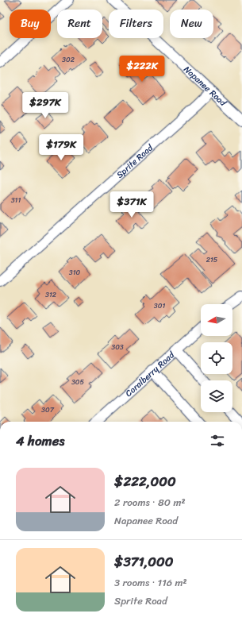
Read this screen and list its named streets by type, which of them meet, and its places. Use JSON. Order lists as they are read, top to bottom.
{
  "streets": {
    "street": ["Napanee Road", "Sprite Road", "Coralberry Road"]
  },
  "crossings": [
    ["Napanee Road", "Sprite Road"]
  ],
  "house_numbers": [
    "302",
    "311",
    "215",
    "310",
    "312",
    "301",
    "303",
    "305",
    "307"
  ],
  "north": "left",
  "page": {
    "chip": [
      "Buy",
      "Rent",
      "Filters",
      "New"
    ],
    "price": [
      "$222K",
      "$297K",
      "$179K",
      "$371K"
    ],
    "heading": "4 homes",
    "list": [
      {
        "name": "$222,000",
        "note": "2 rooms · 80 m² · Napanee Road"
      },
      {
        "name": "$371,000",
        "note": "3 rooms · 116 m² · Sprite Road"
      }
    ]
  }
}
